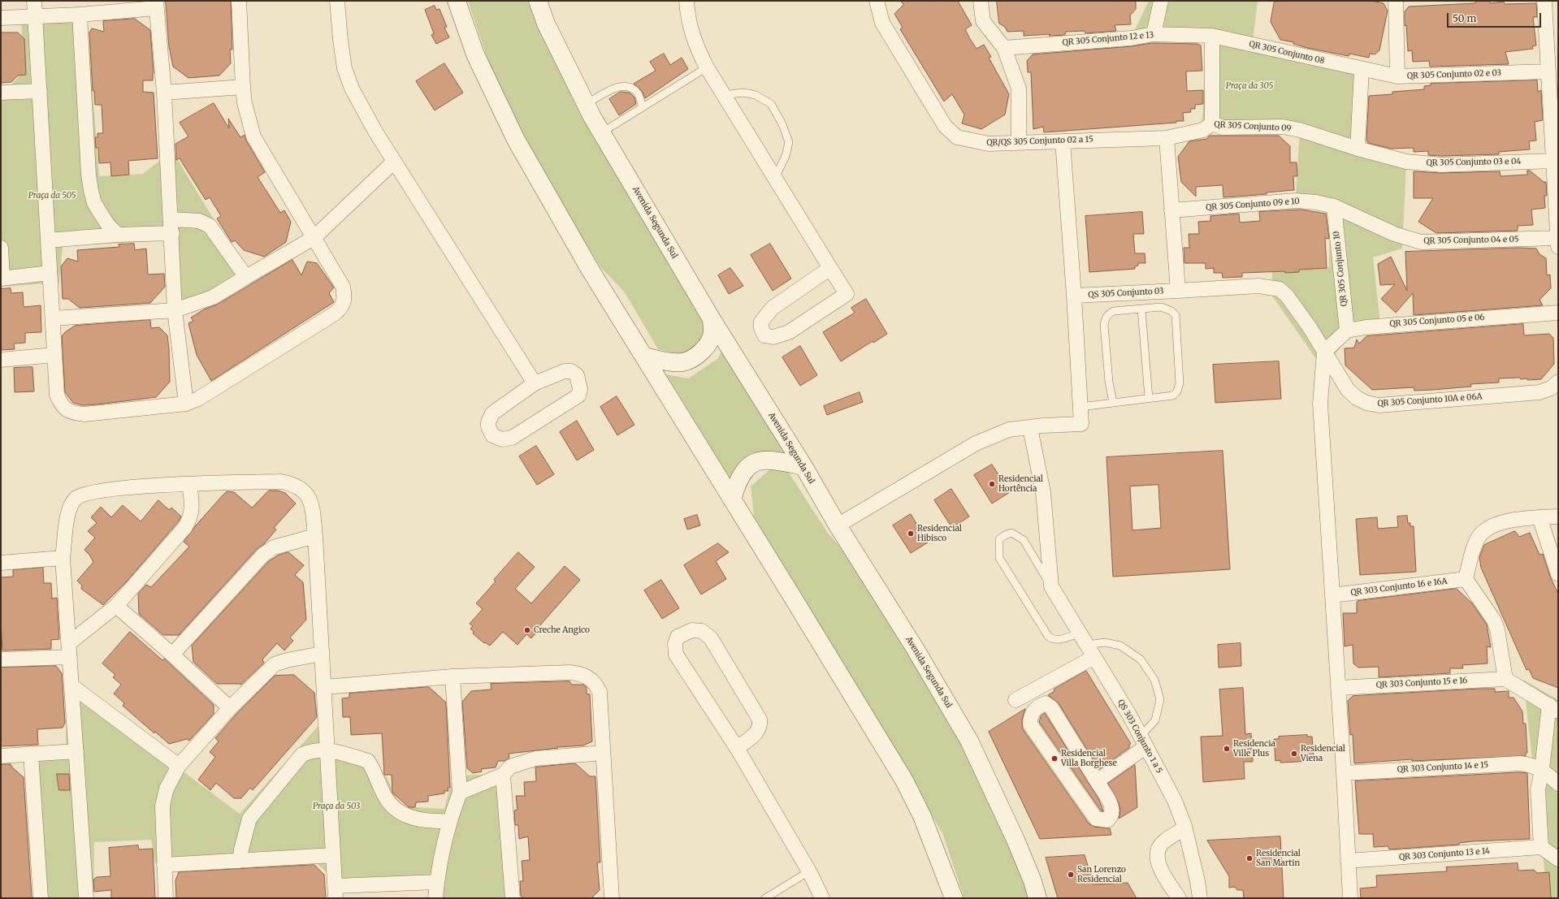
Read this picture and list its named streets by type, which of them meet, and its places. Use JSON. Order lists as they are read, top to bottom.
{
  "streets": {
    "main road": ["Avenida Segunda Sul"],
    "street": [
      "QR 305 Conjunto 12 e 13",
      "QR 305 Conjunto 08",
      "QR 305 Conjunto 02 e 03",
      "QR 305 Conjunto 09",
      "QR/QS 305 Conjunto 02 a 15",
      "QR 305 Conjunto 03 e 04",
      "QR 305 Conjunto 09 e 10",
      "QR 305 Conjunto 04 e 05",
      "QR 305 Conjunto 10",
      "QS 305 Conjunto 03",
      "QR 305 Conjunto 05 e 06",
      "QR 305 Conjunto 10A e 06A",
      "QR 303 Conjunto 16 e 16A",
      "QR 303 Conjunto 15 e 16",
      "QS 303 Conjunto 1 a 5",
      "QR 303 Conjunto 14 e 15",
      "QR 303 Conjunto 13 e 14"
    ]
  },
  "crossings": [
    ["QR 305 Conjunto 12 e 13", "QR 305 Conjunto 08"],
    ["QR 305 Conjunto 08", "QR 305 Conjunto 02 e 03"],
    ["QR 305 Conjunto 09", "QR/QS 305 Conjunto 02 a 15"],
    ["QR 305 Conjunto 09", "QR 305 Conjunto 03 e 04"],
    ["QR 305 Conjunto 09 e 10", "QR 305 Conjunto 04 e 05"],
    ["QR 305 Conjunto 09 e 10", "QR 305 Conjunto 10"],
    ["QR 305 Conjunto 04 e 05", "QR 305 Conjunto 10"],
    ["QR 305 Conjunto 10", "QR 305 Conjunto 05 e 06"],
    ["QS 305 Conjunto 03", "QR 305 Conjunto 10A e 06A"]
  ],
  "parks": ["Praça da 305", "Praça da 505", "Praça da 503"],
  "places": [
    "Residencial Hortência",
    "Residencial Hibisco",
    "Creche Angico",
    "Residencia Ville Plus",
    "Residencial Viena",
    "Residencial Villa Borghese",
    "Residencial San Martin",
    "San Lorenzo Residencial"
  ],
  "scale_bar": "50 m"
}
